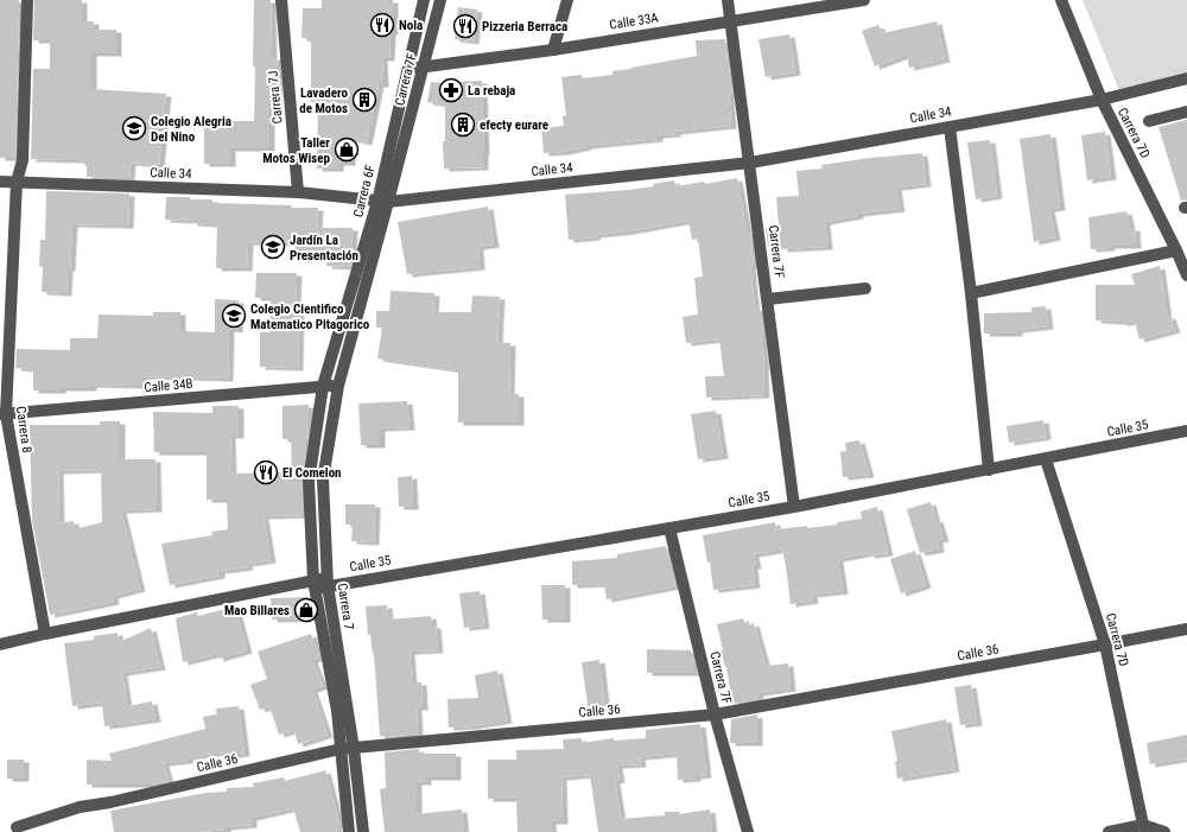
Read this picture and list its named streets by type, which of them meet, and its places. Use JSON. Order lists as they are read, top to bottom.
{
  "streets": {
    "street": [
      "Calle 33A",
      "Carrera 7F",
      "Carrera 7J",
      "Calle 34",
      "Carrera 7D",
      "Carrera 6F",
      "Calle 34B",
      "Calle 35",
      "Carrera 8",
      "Carrera 7",
      "Calle 36"
    ]
  },
  "crossings": [
    ["Calle 33A", "Carrera 7F"],
    ["Calle 33A", "Carrera 6F"],
    ["Carrera 7F", "Calle 34"],
    ["Carrera 7F", "Carrera 6F"],
    ["Carrera 7F", "Calle 34B"],
    ["Carrera 7F", "Calle 35"],
    ["Carrera 7F", "Carrera 7"],
    ["Carrera 7F", "Calle 36"],
    ["Carrera 7J", "Calle 34"],
    ["Calle 34", "Carrera 7D"],
    ["Calle 34", "Carrera 6F"],
    ["Calle 34", "Carrera 8"],
    ["Carrera 7D", "Calle 35"],
    ["Carrera 7D", "Calle 36"],
    ["Carrera 6F", "Calle 34B"],
    ["Carrera 6F", "Carrera 7"],
    ["Calle 34B", "Carrera 8"],
    ["Calle 34B", "Carrera 7"],
    ["Calle 35", "Carrera 8"],
    ["Calle 35", "Carrera 7"],
    ["Carrera 7", "Calle 36"]
  ],
  "places": {
    "restaurant": ["Nola", "Pizzeria Berraca", "El Comelon"],
    "pharmacy": ["La rebaja"],
    "building": ["Lavadero de Motos", "efecty eurare"],
    "school or university": ["Colegio Alegria Del Nino", "Jardín La Presentación", "Colegio Cientifico Matematico Pitagorico"],
    "shop": ["Taller Motos Wisep", "Mao Billares"]
  }
}
